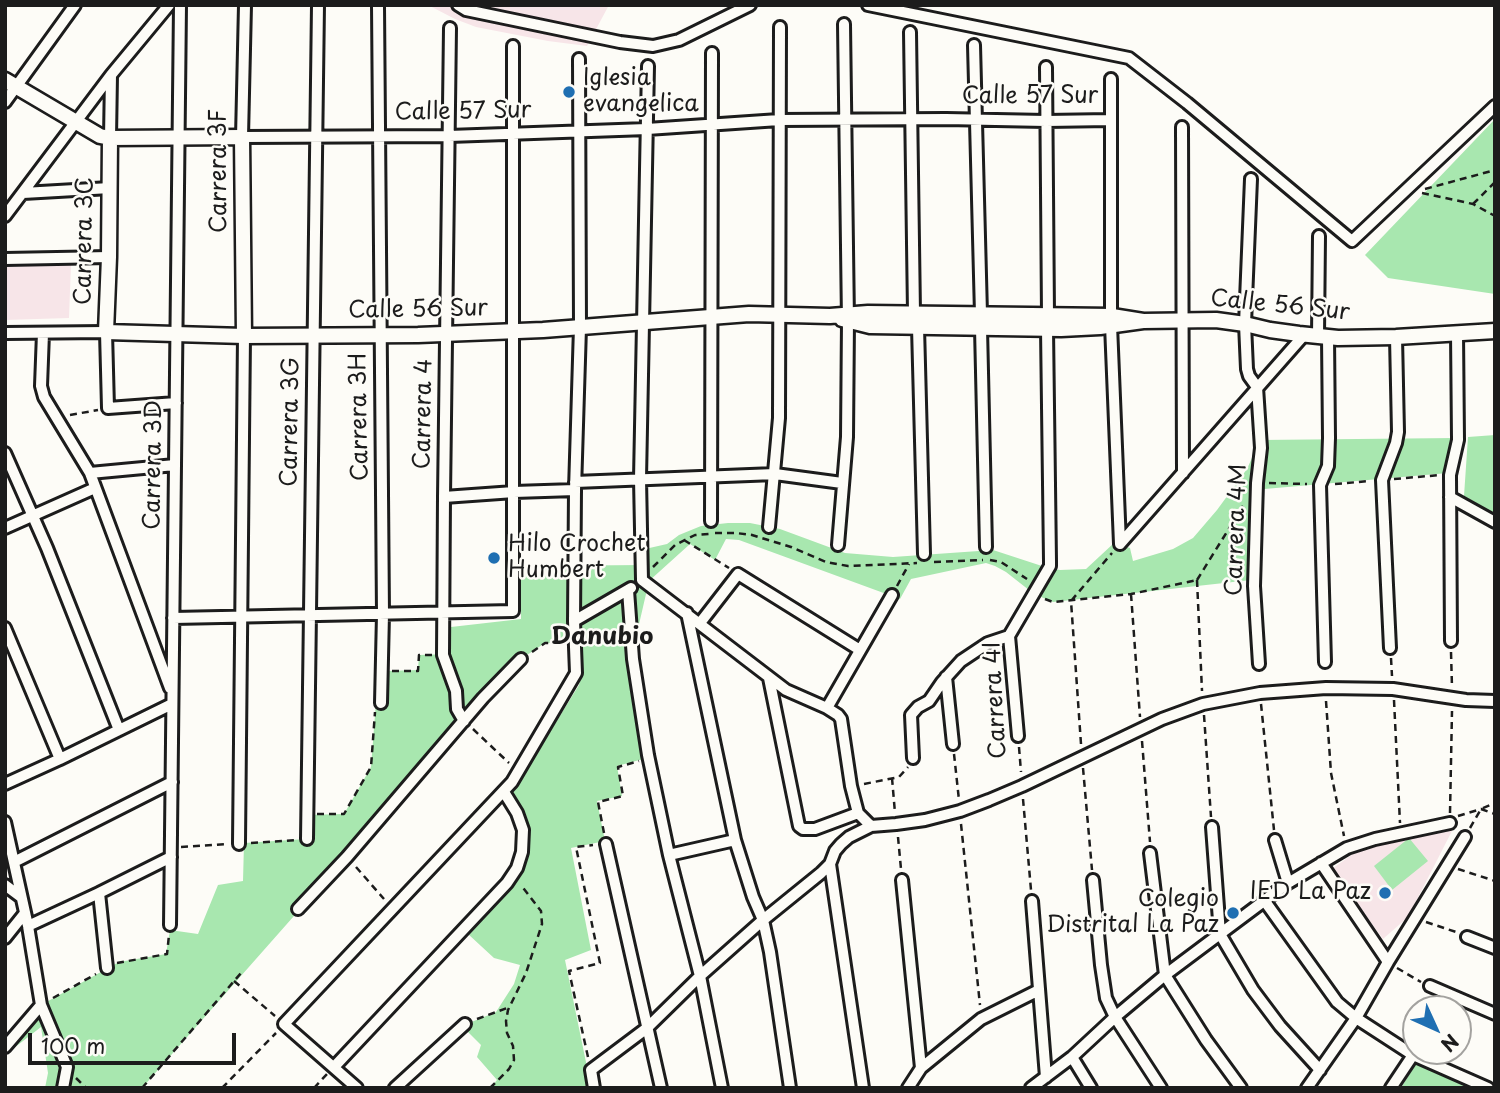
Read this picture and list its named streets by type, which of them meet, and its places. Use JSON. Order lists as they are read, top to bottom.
{
  "streets": {
    "street": [
      "Calle 57 Sur",
      "Carrera 3F",
      "Carrera 3C",
      "Calle 56 Sur",
      "Carrera 4",
      "Carrera 3H",
      "Carrera 3G",
      "Carrera 3D",
      "Carrera 4M",
      "Carrera 4I"
    ]
  },
  "crossings": [
    ["Calle 57 Sur", "Carrera 3F"],
    ["Calle 57 Sur", "Carrera 3C"],
    ["Calle 57 Sur", "Carrera 4"],
    ["Calle 57 Sur", "Carrera 3H"],
    ["Calle 57 Sur", "Carrera 3G"],
    ["Calle 57 Sur", "Carrera 3D"],
    ["Calle 57 Sur", "Carrera 4I"],
    ["Carrera 3F", "Calle 56 Sur"],
    ["Carrera 3C", "Calle 56 Sur"],
    ["Calle 56 Sur", "Carrera 4"],
    ["Calle 56 Sur", "Carrera 3H"],
    ["Calle 56 Sur", "Carrera 3G"],
    ["Calle 56 Sur", "Carrera 3D"],
    ["Calle 56 Sur", "Carrera 4M"],
    ["Calle 56 Sur", "Carrera 4I"]
  ],
  "districts": ["Danubio"],
  "places": [
    "Iglesia evangelica",
    "Hilo Crochet Humbert",
    "IED La Paz",
    "Colegio Distrital La Paz"
  ],
  "scale_bar": "100 m",
  "north": "bottom right"
}
